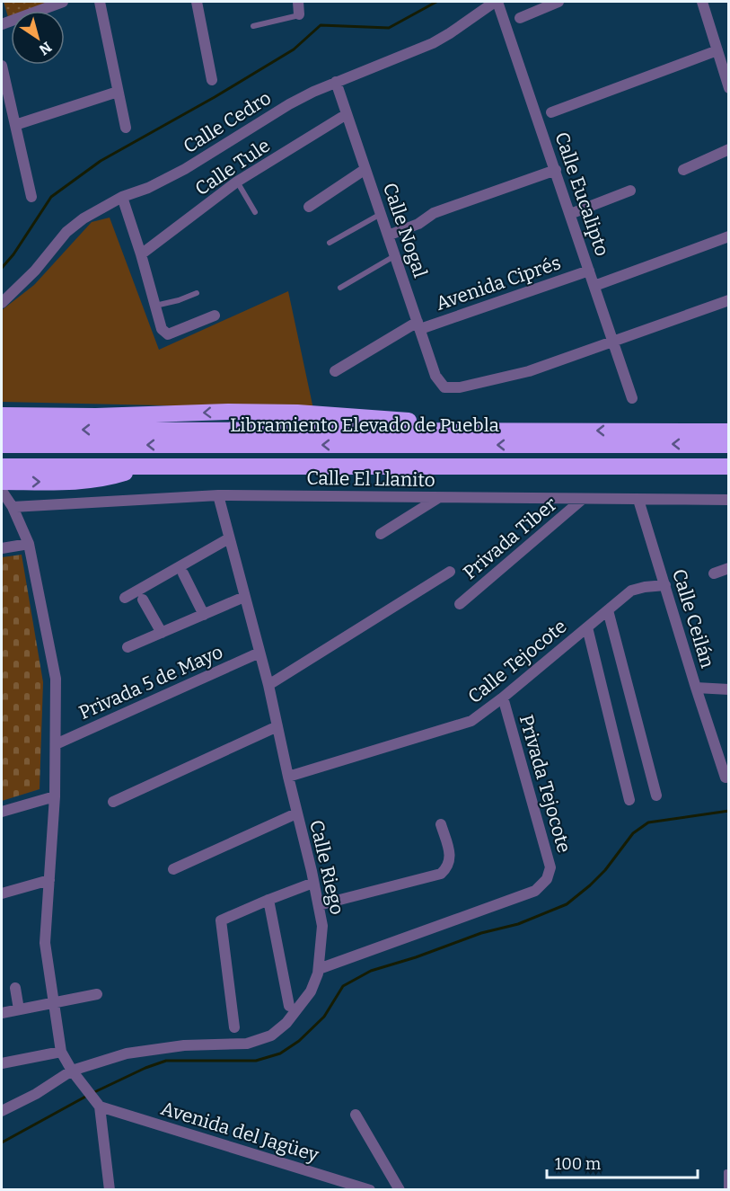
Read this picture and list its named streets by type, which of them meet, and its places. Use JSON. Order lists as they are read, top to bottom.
{
  "streets": {
    "highway": ["Libramiento Elevado de Puebla"],
    "street": [
      "Calle Cedro",
      "Calle Tule",
      "Calle Eucalipto",
      "Calle Nogal",
      "Avenida Ciprés",
      "Calle El Llanito",
      "Privada Tiber",
      "Calle Ceilán",
      "Calle Tejocote",
      "Privada 5 de Mayo",
      "Privada Tejocote",
      "Calle Riego",
      "Avenida del Jagüey"
    ]
  },
  "crossings": [
    ["Calle Cedro", "Calle Eucalipto"],
    ["Calle Cedro", "Calle Nogal"],
    ["Calle Tule", "Calle Nogal"],
    ["Calle Eucalipto", "Calle Nogal"],
    ["Calle Eucalipto", "Avenida Ciprés"],
    ["Calle Nogal", "Avenida Ciprés"],
    ["Calle El Llanito", "Privada Tiber"],
    ["Calle El Llanito", "Calle Ceilán"],
    ["Calle El Llanito", "Calle Riego"],
    ["Calle Ceilán", "Calle Tejocote"],
    ["Calle Tejocote", "Privada Tejocote"],
    ["Calle Tejocote", "Calle Riego"],
    ["Privada 5 de Mayo", "Calle Riego"],
    ["Privada Tejocote", "Calle Riego"]
  ],
  "scale_bar": "100 m",
  "north": "bottom right"
}
